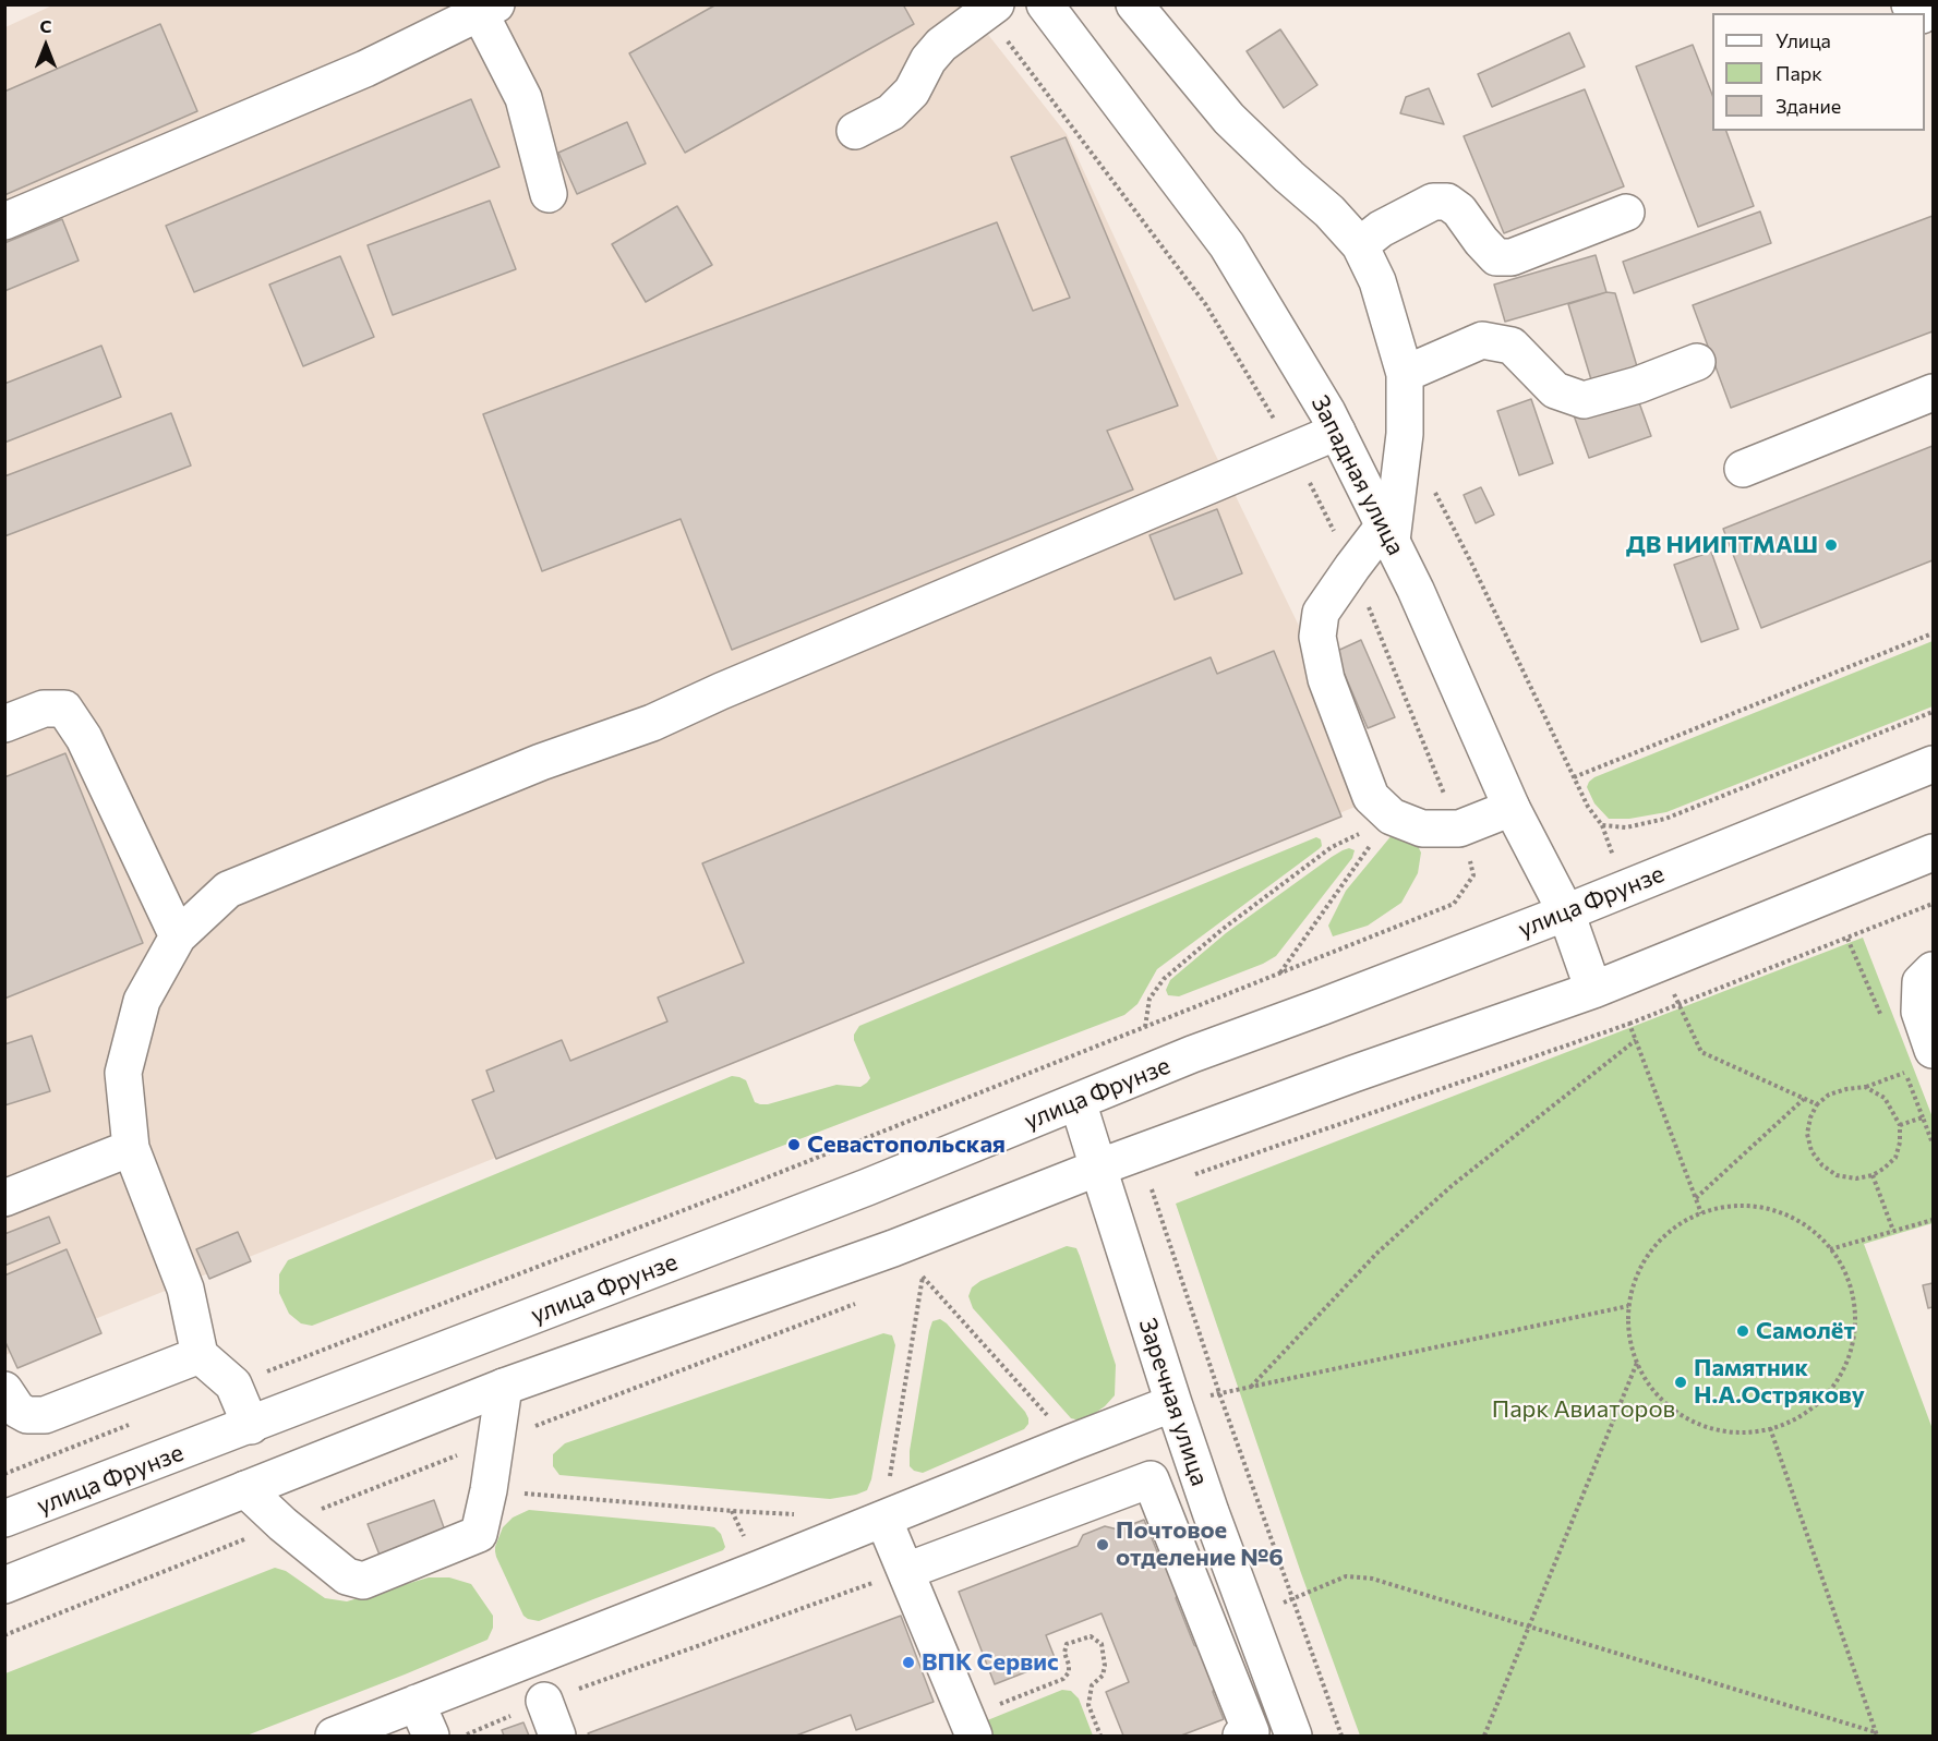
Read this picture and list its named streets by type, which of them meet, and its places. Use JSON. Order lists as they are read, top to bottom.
{
  "streets": {
    "main road": ["Западная улица", "улица Фрунзе", "Заречная улица"]
  },
  "crossings": [
    ["Западная улица", "улица Фрунзе"],
    ["улица Фрунзе", "Заречная улица"]
  ],
  "parks": ["Парк Авиаторов"],
  "places": [
    "ДВ НИИПТМАШ",
    "Севастопольская",
    "Самолёт",
    "Памятник Н.А.Острякову",
    "Почтовое отделение №6",
    "ВПК Сервис"
  ],
  "legend": ["Улица", "Парк", "Здание"],
  "north": "top"
}
